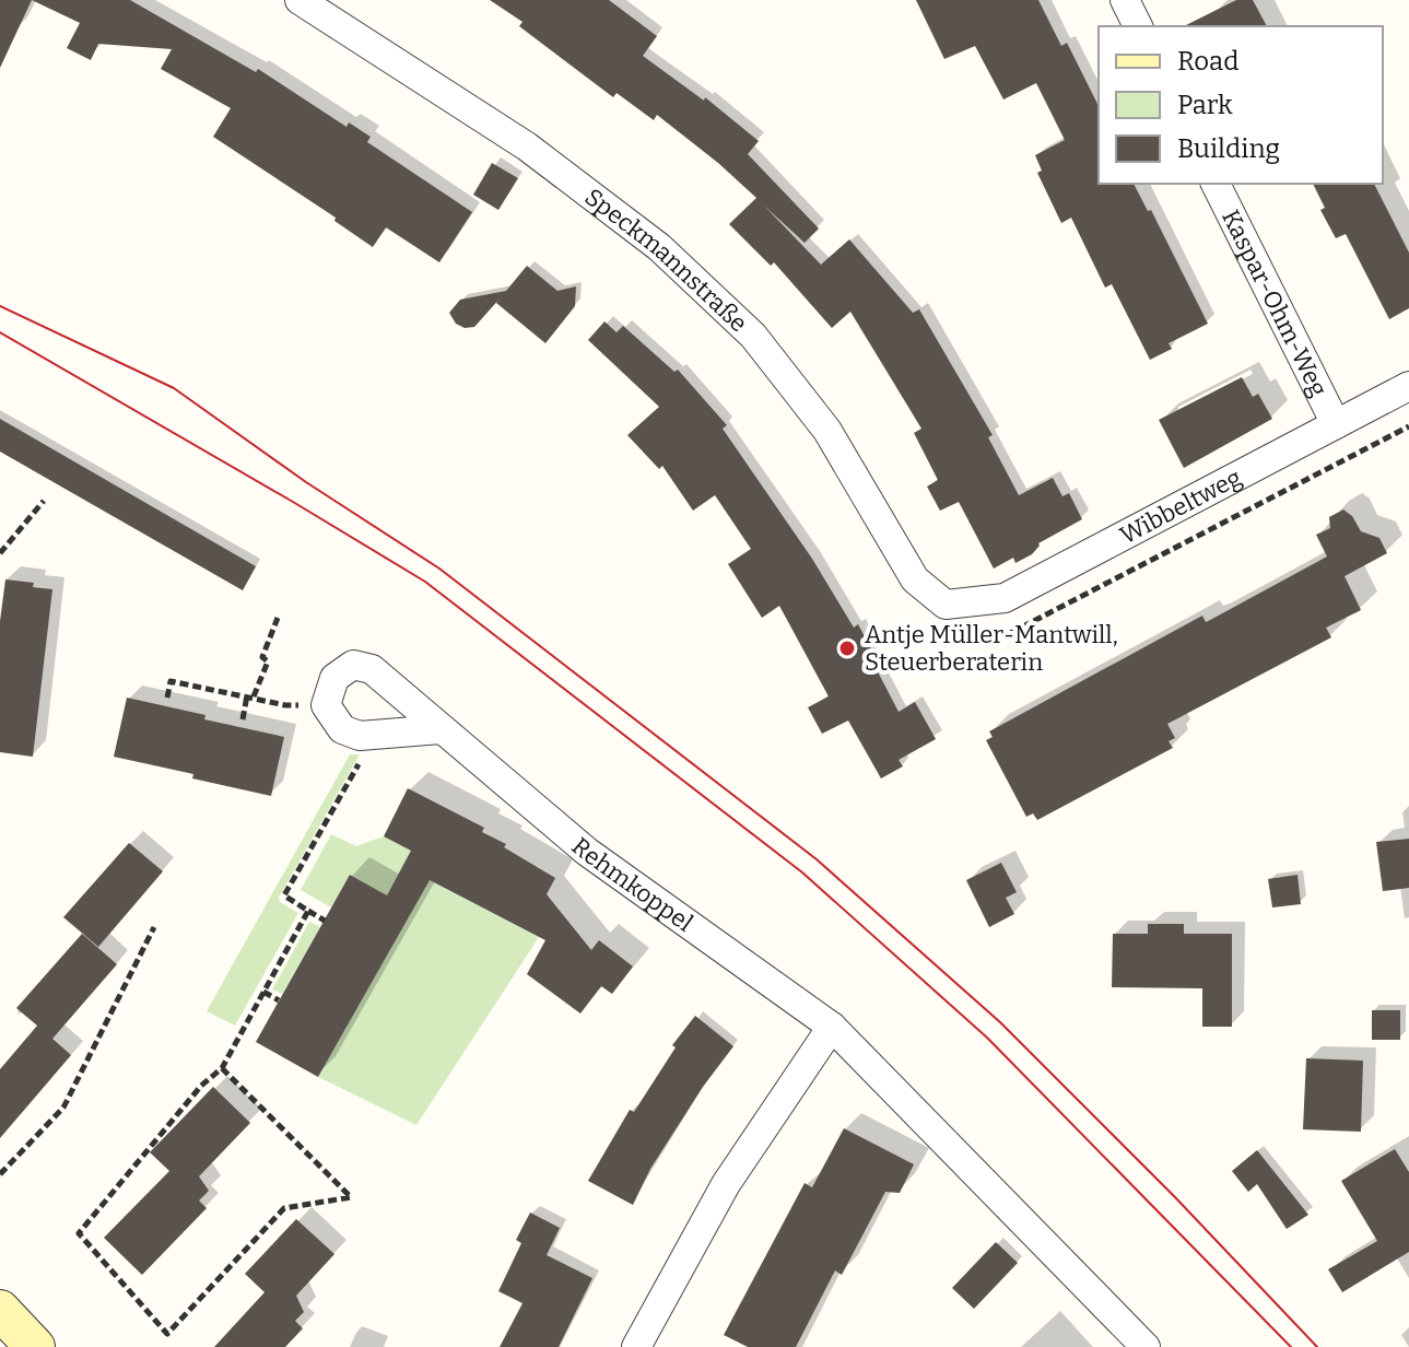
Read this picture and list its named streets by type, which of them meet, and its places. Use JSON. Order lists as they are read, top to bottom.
{
  "streets": {
    "street": [
      "Speckmannstraße",
      "Kaspar-Ohm-Weg",
      "Wibbeltweg",
      "Rehmkoppel"
    ]
  },
  "crossings": [
    ["Speckmannstraße", "Wibbeltweg"],
    ["Kaspar-Ohm-Weg", "Wibbeltweg"]
  ],
  "places": ["Antje Müller-Mantwill, Steuerberaterin"],
  "legend": ["Road", "Park", "Building"]
}
